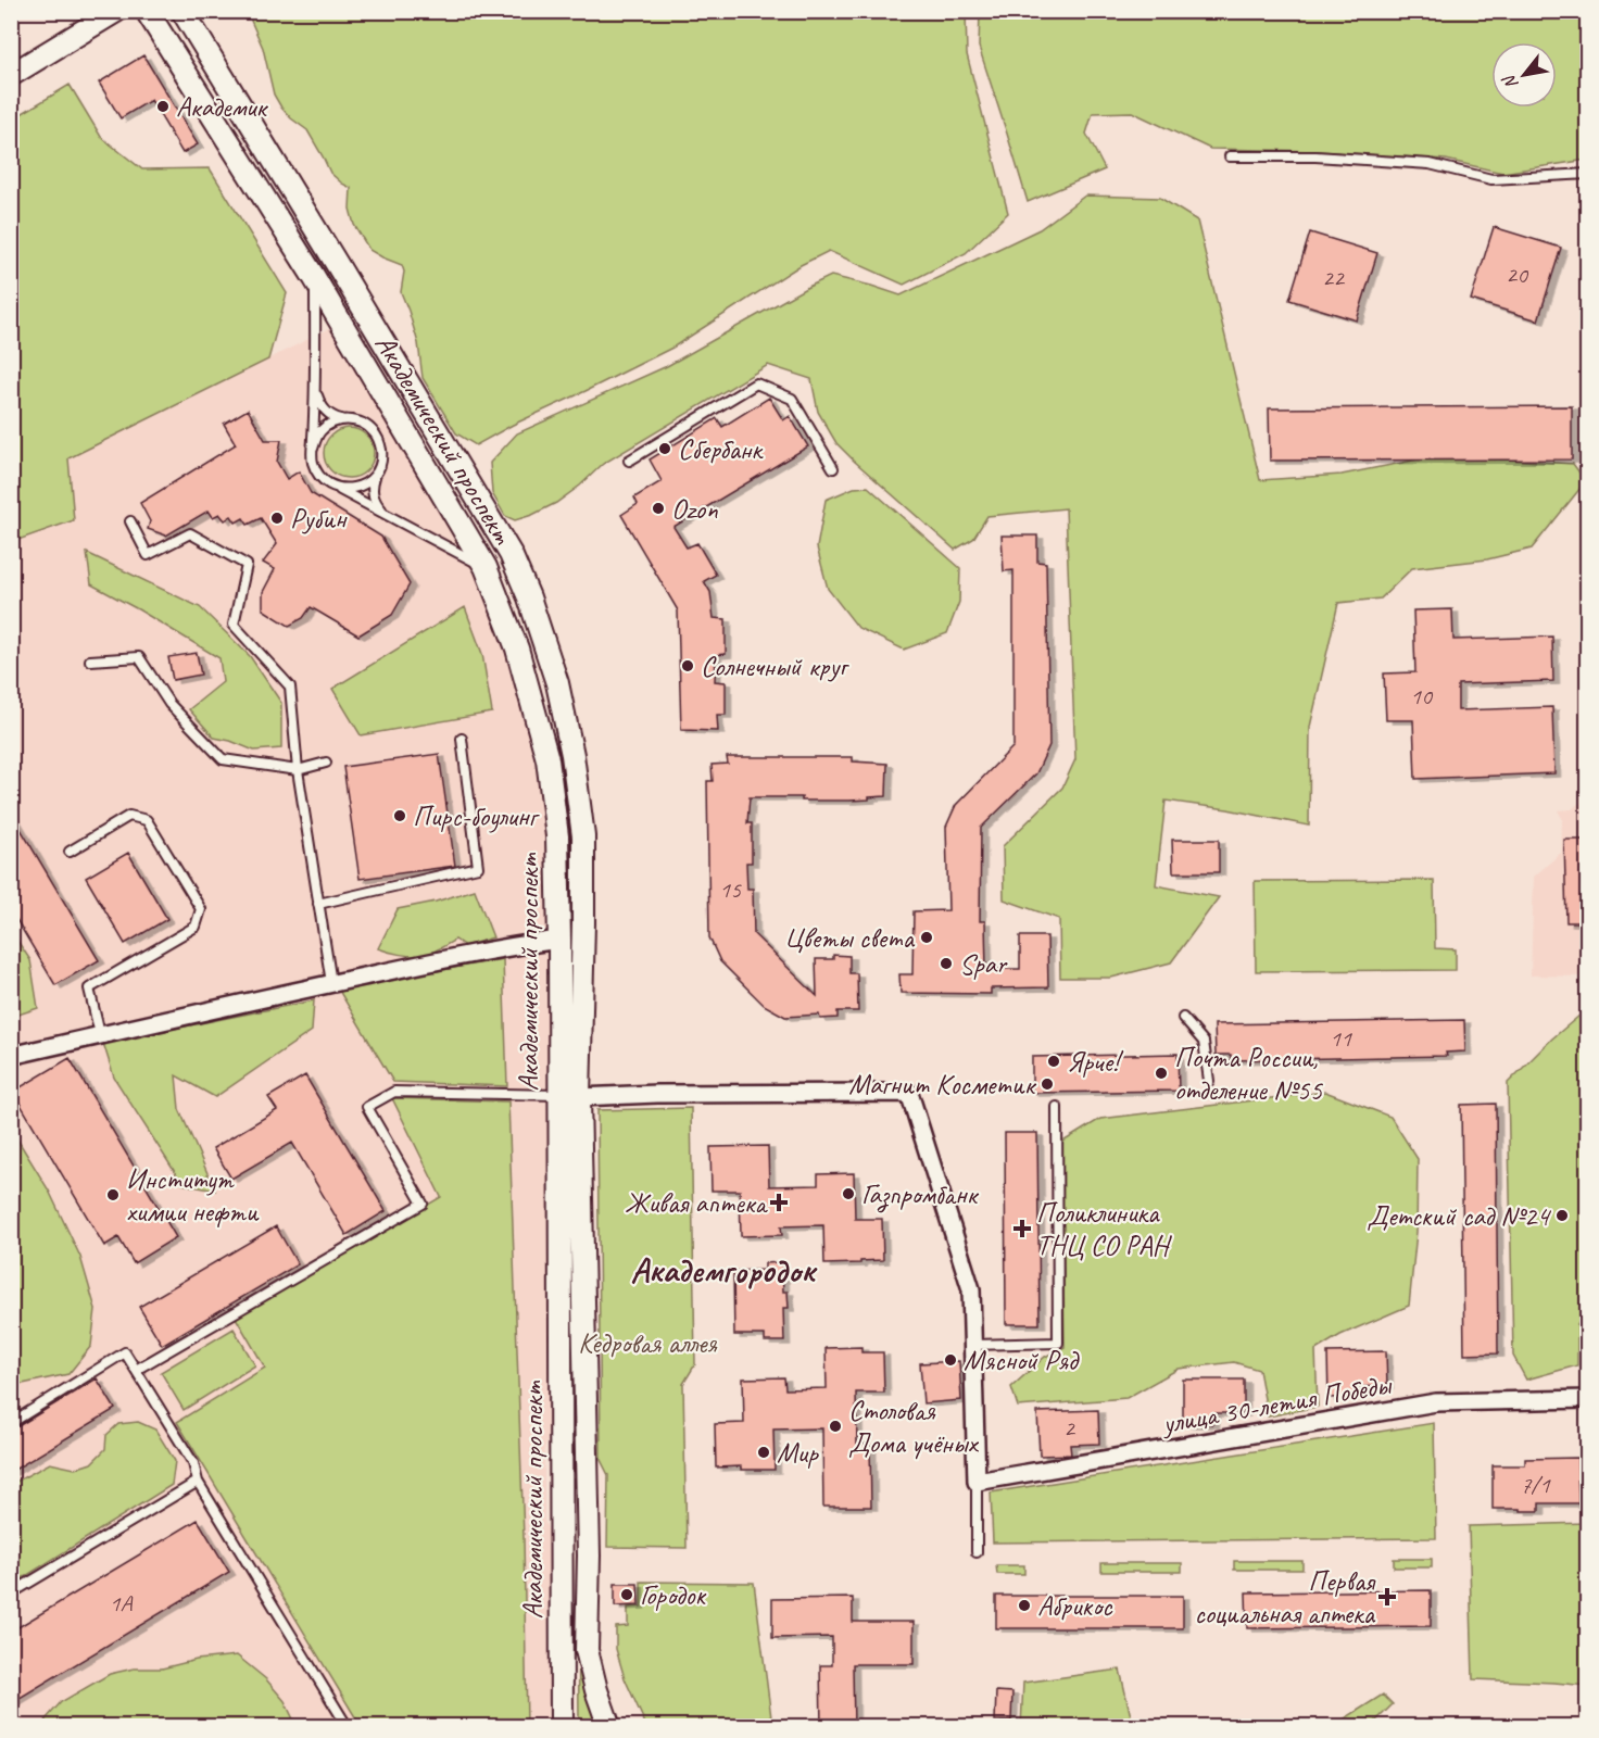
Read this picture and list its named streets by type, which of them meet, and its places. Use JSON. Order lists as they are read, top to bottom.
{
  "streets": {
    "main road": ["Академический проспект"],
    "street": ["улица 30-летия Победы"]
  },
  "districts": ["Академгородок"],
  "parks": ["Кедровая аллея"],
  "places": {
    "other": [
      "Академик",
      "Сбербанк",
      "Ozon",
      "Рубин",
      "Солнечный круг",
      "Пирс-боулинг",
      "Цветы света",
      "Spar",
      "Ярче!",
      "Почта России, отделение №55",
      "Магнит Косметик",
      "Газпромбанк",
      "Институт химии нефти",
      "Детский сад №24",
      "Мясной Ряд",
      "Столовая Дома учёных",
      "Мир",
      "Городок",
      "Абрикос"
    ],
    "health": ["Живая аптека", "Поликлиника ТНЦ СО РАН", "Первая социальная аптека"]
  },
  "house_numbers": [
    "20",
    "22",
    "10",
    "15",
    "11",
    "2",
    "7/1",
    "1А"
  ],
  "north": "bottom left"
}
